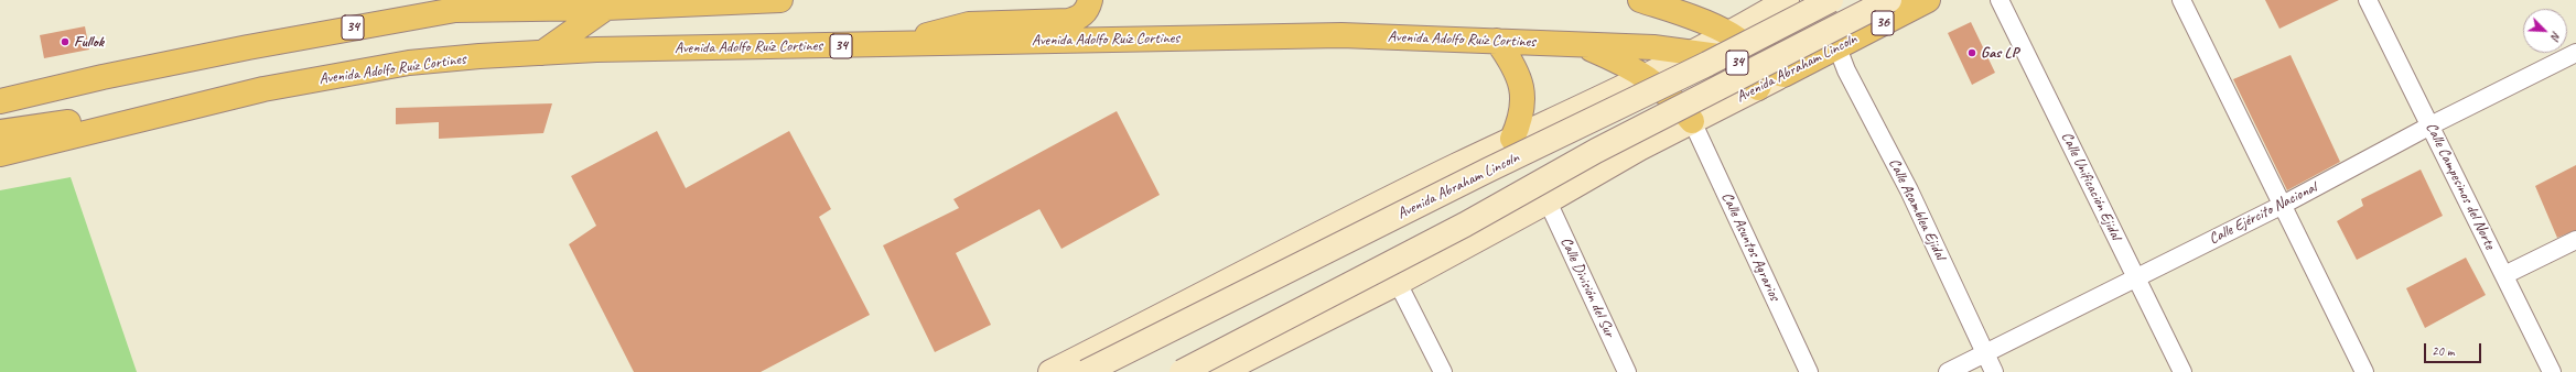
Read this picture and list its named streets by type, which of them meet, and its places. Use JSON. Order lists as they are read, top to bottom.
{
  "streets": {
    "main road": [
      "36",
      "34",
      "Avenida Adolfo Ruíz Cortines",
      "Avenida Abraham Lincoln"
    ],
    "street": [
      "Calle Unificación Ejidal",
      "Calle Campesinos del Norte",
      "Calle Asamblea Ejidal",
      "Calle Ejército Nacional",
      "Calle Asuntos Agrarios",
      "Calle División del Sur"
    ]
  },
  "crossings": [
    ["34", "Avenida Adolfo Ruíz Cortines"],
    ["34", "Avenida Abraham Lincoln"],
    ["Avenida Adolfo Ruíz Cortines", "Avenida Abraham Lincoln"],
    ["Avenida Abraham Lincoln", "Calle Asamblea Ejidal"],
    ["Avenida Abraham Lincoln", "Calle Asuntos Agrarios"],
    ["Avenida Abraham Lincoln", "Calle División del Sur"],
    ["Calle Unificación Ejidal", "Calle Ejército Nacional"],
    ["Calle Campesinos del Norte", "Calle Ejército Nacional"],
    ["Calle Asamblea Ejidal", "Calle Ejército Nacional"]
  ],
  "places": ["Fullok", "Gas LP"],
  "scale_bar": "20 m",
  "north": "bottom right"
}
